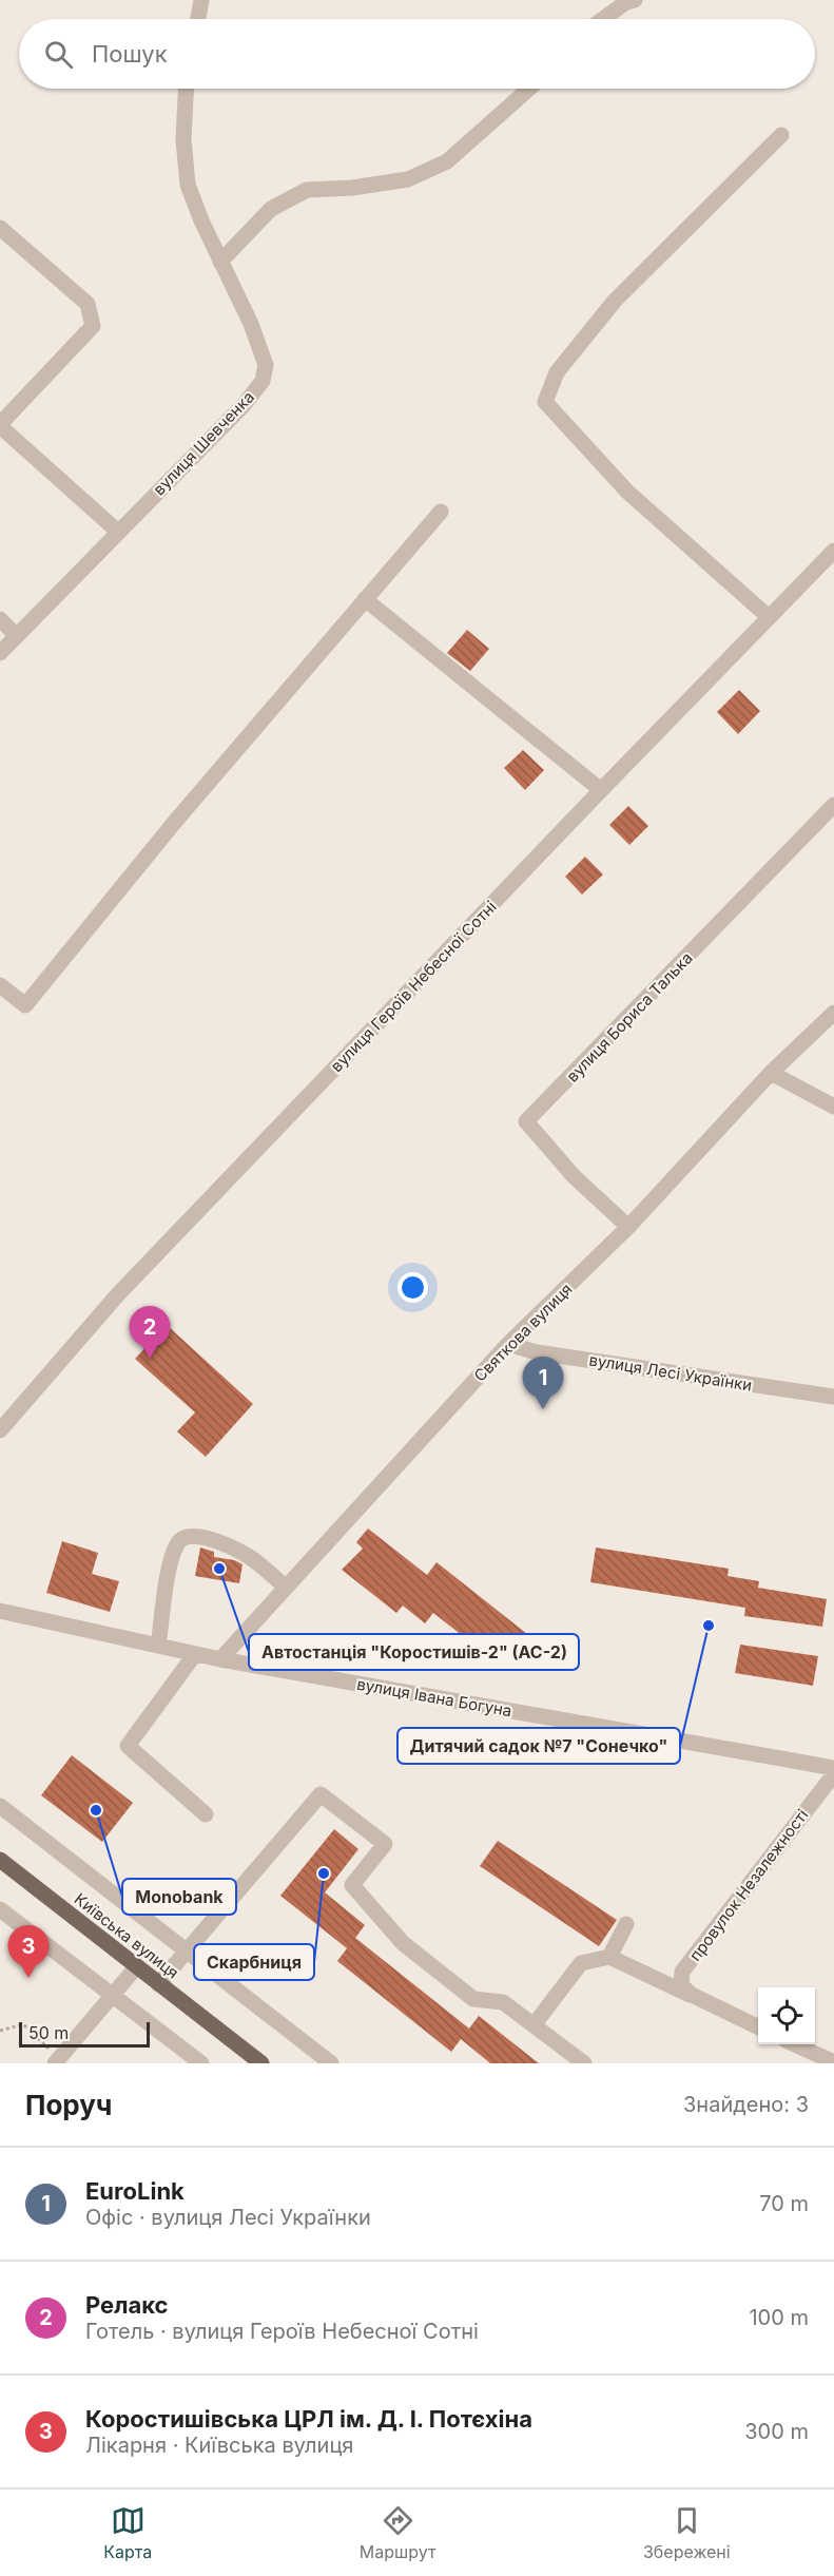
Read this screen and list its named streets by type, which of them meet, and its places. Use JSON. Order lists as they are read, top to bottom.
{
  "streets": {
    "main road": ["Київська вулиця"],
    "street": [
      "вулиця Шевченка",
      "вулиця Героїв Небесної Сотні",
      "вулиця Бориса Талька",
      "Святкова вулиця",
      "вулиця Лесі Українки",
      "вулиця Івана Богуна",
      "провулок Незалежності"
    ]
  },
  "crossings": [
    ["вулиця Бориса Талька", "Святкова вулиця"],
    ["Святкова вулиця", "вулиця Лесі Українки"],
    ["Святкова вулиця", "вулиця Івана Богуна"]
  ],
  "places": [
    "Автостанція \"Коростишів-2\" (АС-2)",
    "Дитячий садок №7 \"Сонечко\"",
    "Monobank",
    "Скарбниця"
  ],
  "scale_bar": "50 m",
  "page": {
    "search": "Пошук",
    "pins": ["2", "1", "3"],
    "scale": "50 m",
    "heading": ["Поруч", "Знайдено: 3"],
    "list": [
      {
        "mark": "1",
        "name": "EuroLink",
        "note": "Офіс · вулиця Лесі Українки",
        "value": "70 m"
      },
      {
        "mark": "2",
        "name": "Релакс",
        "note": "Готель · вулиця Героїв Небесної Сотні",
        "value": "100 m"
      },
      {
        "mark": "3",
        "name": "Коростишівська ЦРЛ ім. Д. І. Потєхіна",
        "note": "Лікарня · Київська вулиця",
        "value": "300 m"
      }
    ],
    "nav": ["Карта", "Маршрут", "Збережені"]
  }
}
